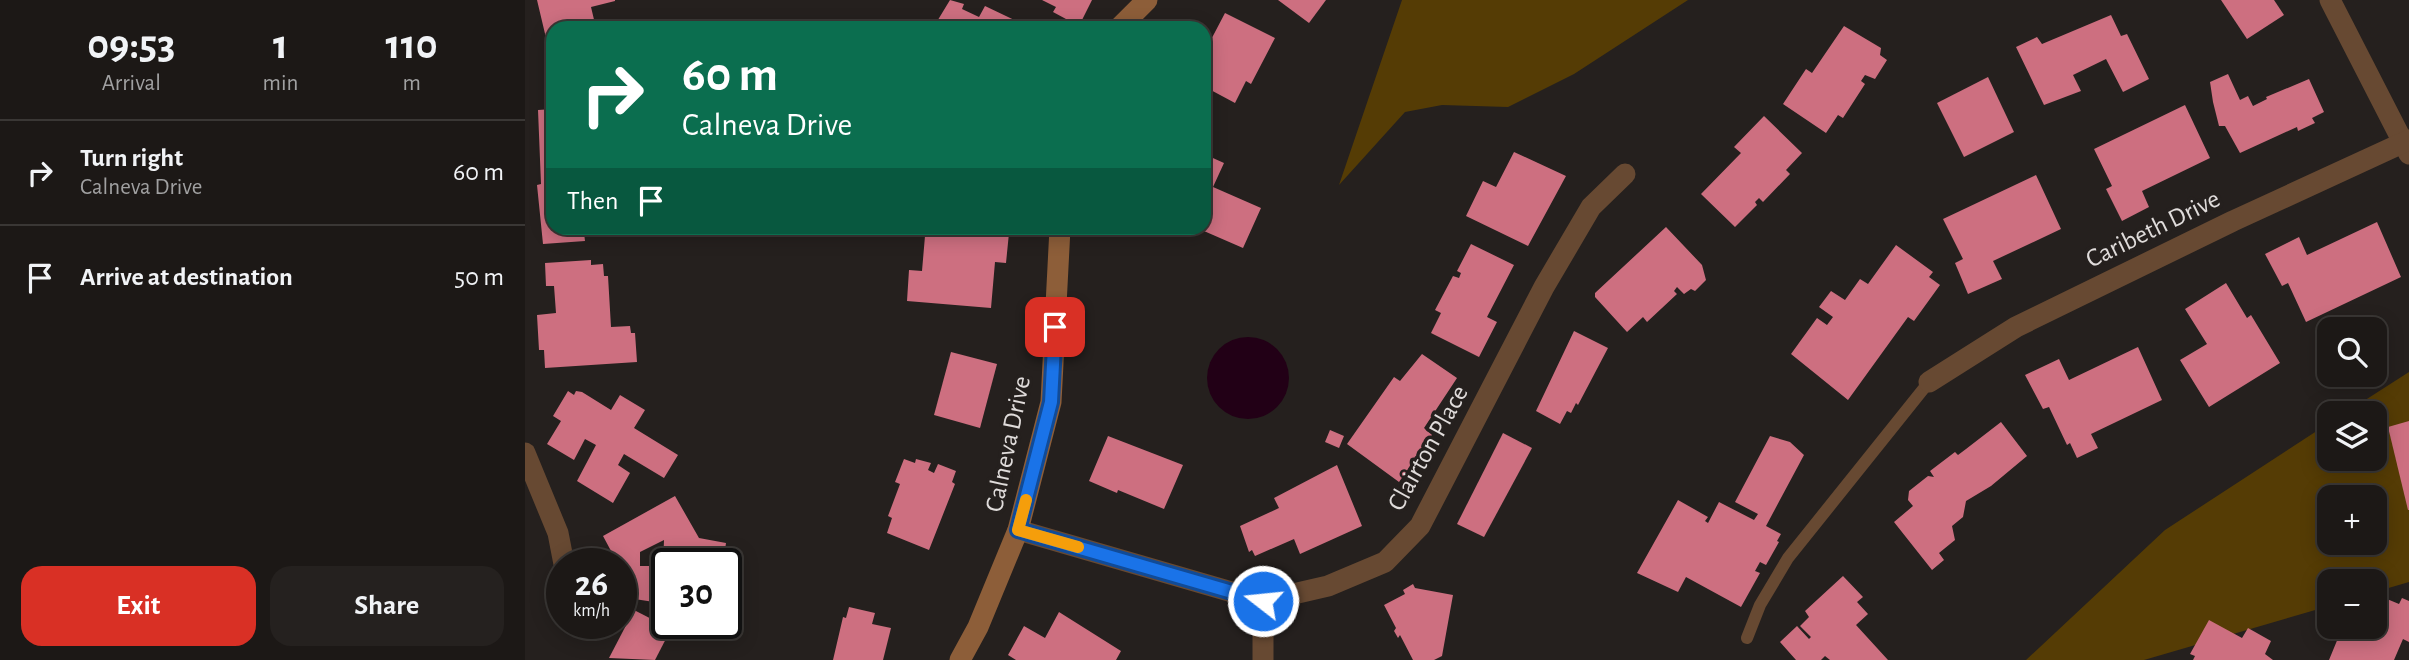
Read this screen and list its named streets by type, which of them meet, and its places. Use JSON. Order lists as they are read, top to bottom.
{
  "streets": {
    "main road": ["Calneva Drive"],
    "street": ["Caribeth Drive", "Clairton Place"]
  },
  "crossings": [
    ["Calneva Drive", "Clairton Place"]
  ],
  "page": {
    "eta": [
      "09:53",
      "Arrival",
      "1",
      "min",
      "110",
      "m"
    ],
    "turn": ["60 m", "Calneva Drive"],
    "list": [
      {
        "name": "Turn right",
        "note": "Calneva Drive",
        "value": "60 m"
      },
      {
        "name": "Arrive at destination",
        "value": "50 m"
      }
    ],
    "then": "Then",
    "map_buttons": ["+", "−"],
    "speed": "26 km/h",
    "limit": "30",
    "buttons": ["Exit", "Share"]
  }
}
